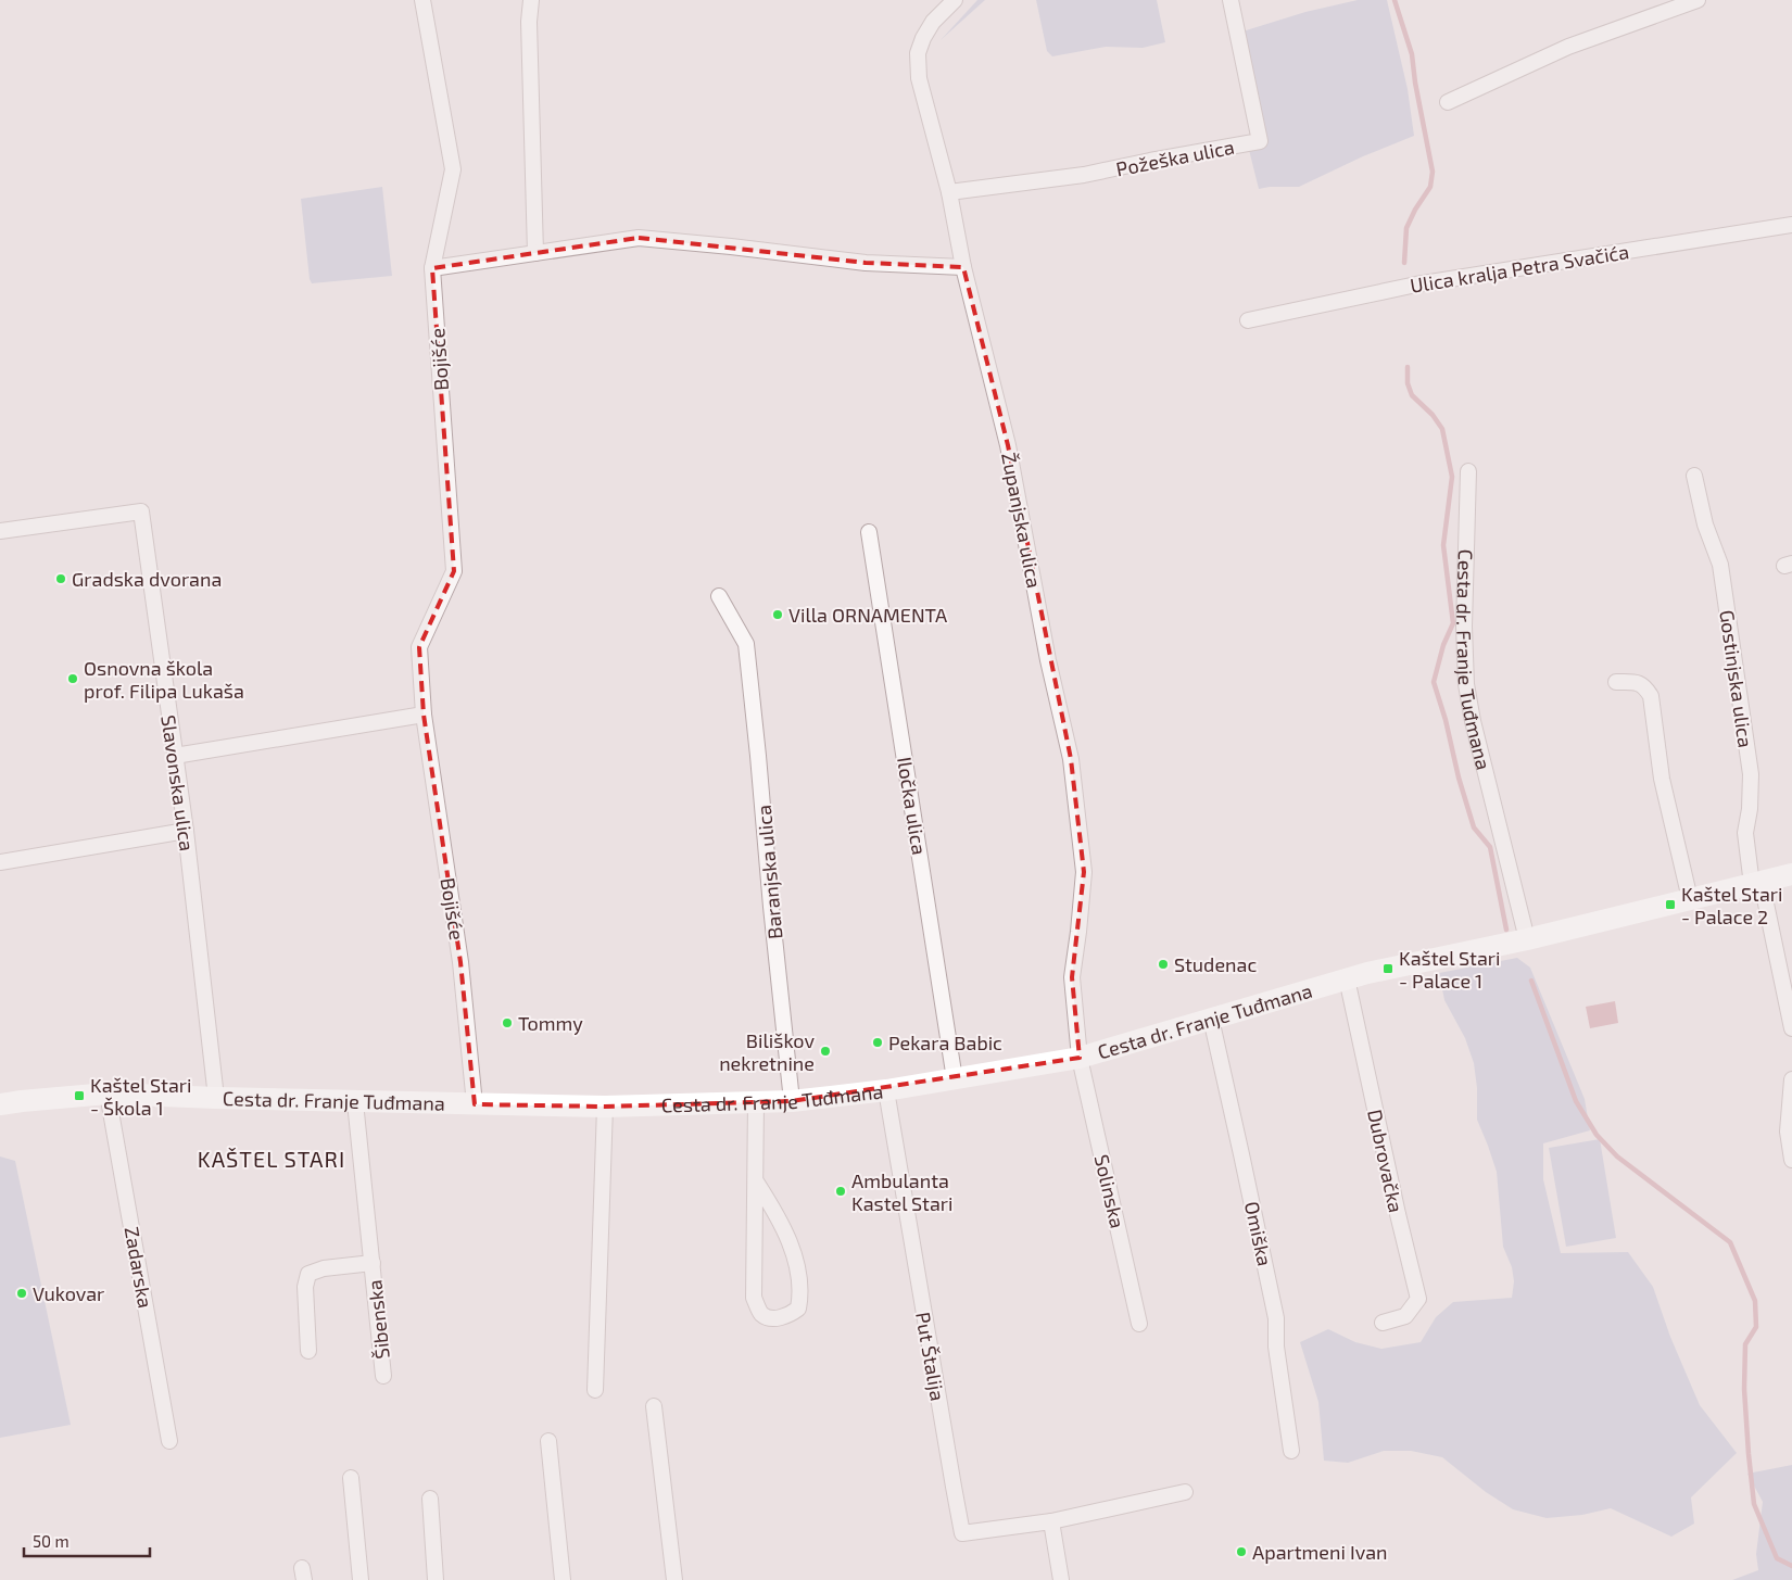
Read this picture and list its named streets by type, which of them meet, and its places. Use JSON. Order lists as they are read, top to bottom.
{
  "streets": {
    "main road": ["Cesta dr. Franje Tuđmana"],
    "street": [
      "Požeška ulica",
      "Ulica kralja Petra Svačića",
      "Bojišće",
      "Županjska ulica",
      "Gostinjska ulica",
      "Slavonska ulica",
      "Iločka ulica",
      "Baranjska ulica",
      "Dubrovačka",
      "Solinska",
      "Omiška",
      "Zadarska",
      "Šibenska",
      "Put Štalija"
    ]
  },
  "crossings": [
    ["Požeška ulica", "Županjska ulica"],
    ["Bojišće", "Cesta dr. Franje Tuđmana"],
    ["Županjska ulica", "Cesta dr. Franje Tuđmana"],
    ["Županjska ulica", "Solinska"],
    ["Cesta dr. Franje Tuđmana", "Gostinjska ulica"],
    ["Cesta dr. Franje Tuđmana", "Slavonska ulica"],
    ["Cesta dr. Franje Tuđmana", "Iločka ulica"],
    ["Cesta dr. Franje Tuđmana", "Baranjska ulica"],
    ["Cesta dr. Franje Tuđmana", "Dubrovačka"],
    ["Cesta dr. Franje Tuđmana", "Solinska"],
    ["Cesta dr. Franje Tuđmana", "Omiška"],
    ["Cesta dr. Franje Tuđmana", "Zadarska"],
    ["Cesta dr. Franje Tuđmana", "Šibenska"],
    ["Cesta dr. Franje Tuđmana", "Put Štalija"]
  ],
  "districts": ["KAŠTEL STARI"],
  "places": {
    "other": [
      "Gradska dvorana",
      "Villa ORNAMENTA",
      "Osnovna škola prof. Filipa Lukaša",
      "Studenac",
      "Tommy",
      "Pekara Babic",
      "Biliškov nekretnine",
      "Ambulanta Kastel Stari",
      "Vukovar",
      "Apartmeni Ivan"
    ],
    "transit": ["Kaštel Stari - Palace 2", "Kaštel Stari - Palace 1", "Kaštel Stari - Škola 1"]
  },
  "scale_bar": "50 m"
}
